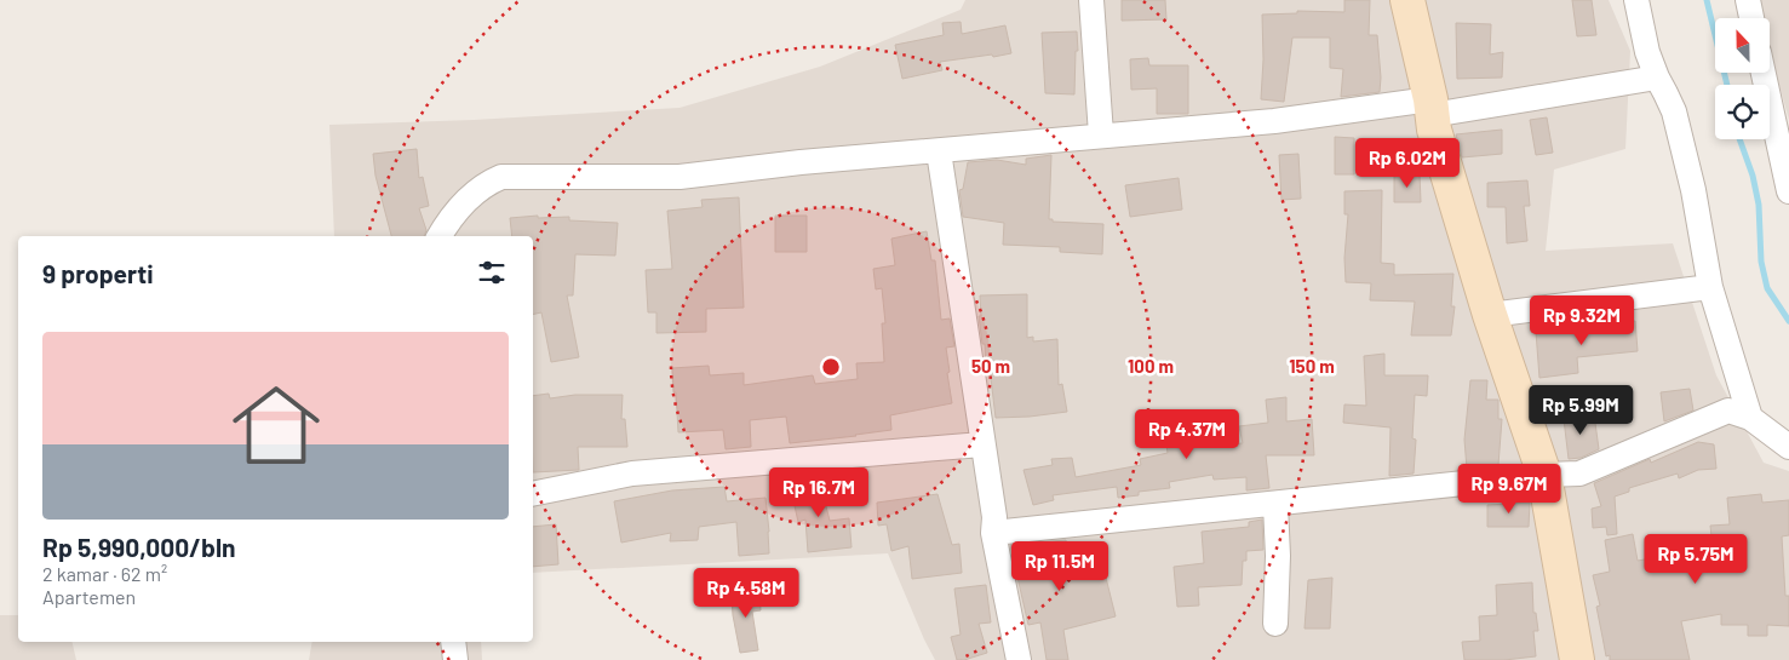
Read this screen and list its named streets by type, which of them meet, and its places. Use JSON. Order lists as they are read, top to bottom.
{
  "north": "top",
  "page": {
    "price": [
      "Rp 6.02M",
      "Rp 9.32M",
      "Rp 5.99M",
      "Rp 4.37M",
      "Rp 9.67M",
      "Rp 16.7M",
      "Rp 5.75M",
      "Rp 11.5M",
      "Rp 4.58M"
    ],
    "heading": "9 properti",
    "list": [
      {
        "name": "Rp 5,990,000/bln",
        "note": "2 kamar · 62 m² · Apartemen"
      }
    ]
  },
  "rings": ["50 m", "100 m", "150 m"]
}
